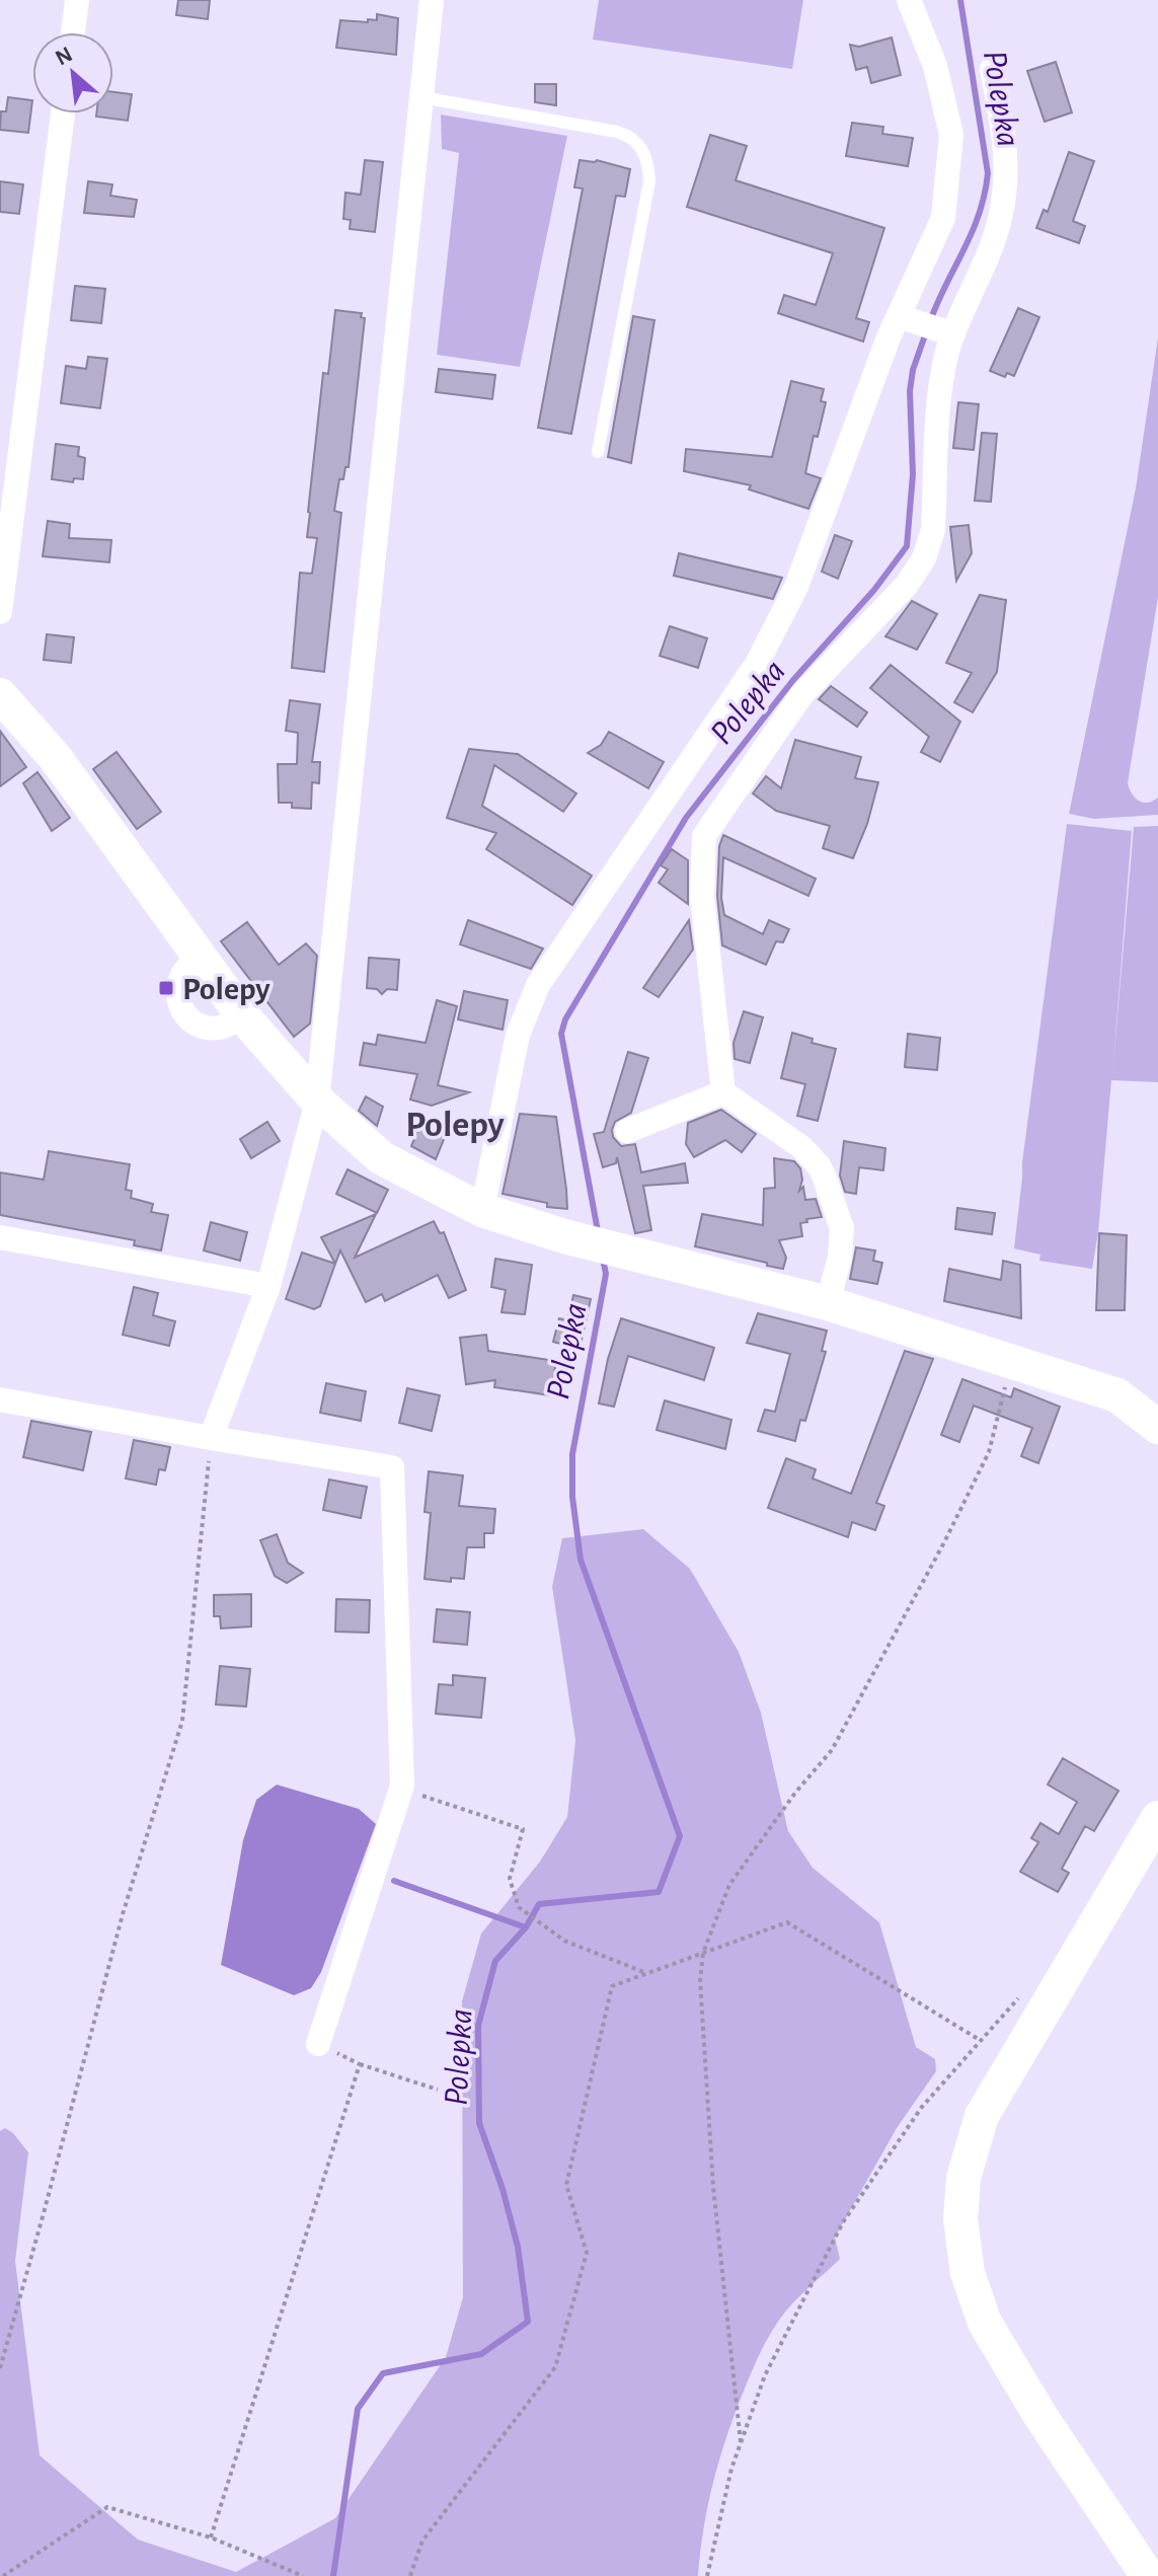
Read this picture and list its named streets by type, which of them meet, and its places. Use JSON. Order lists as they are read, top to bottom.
{
  "districts": ["Polepy"],
  "water": ["Polepka"],
  "places": {
    "transit": ["Polepy"]
  },
  "north": "top left"
}
